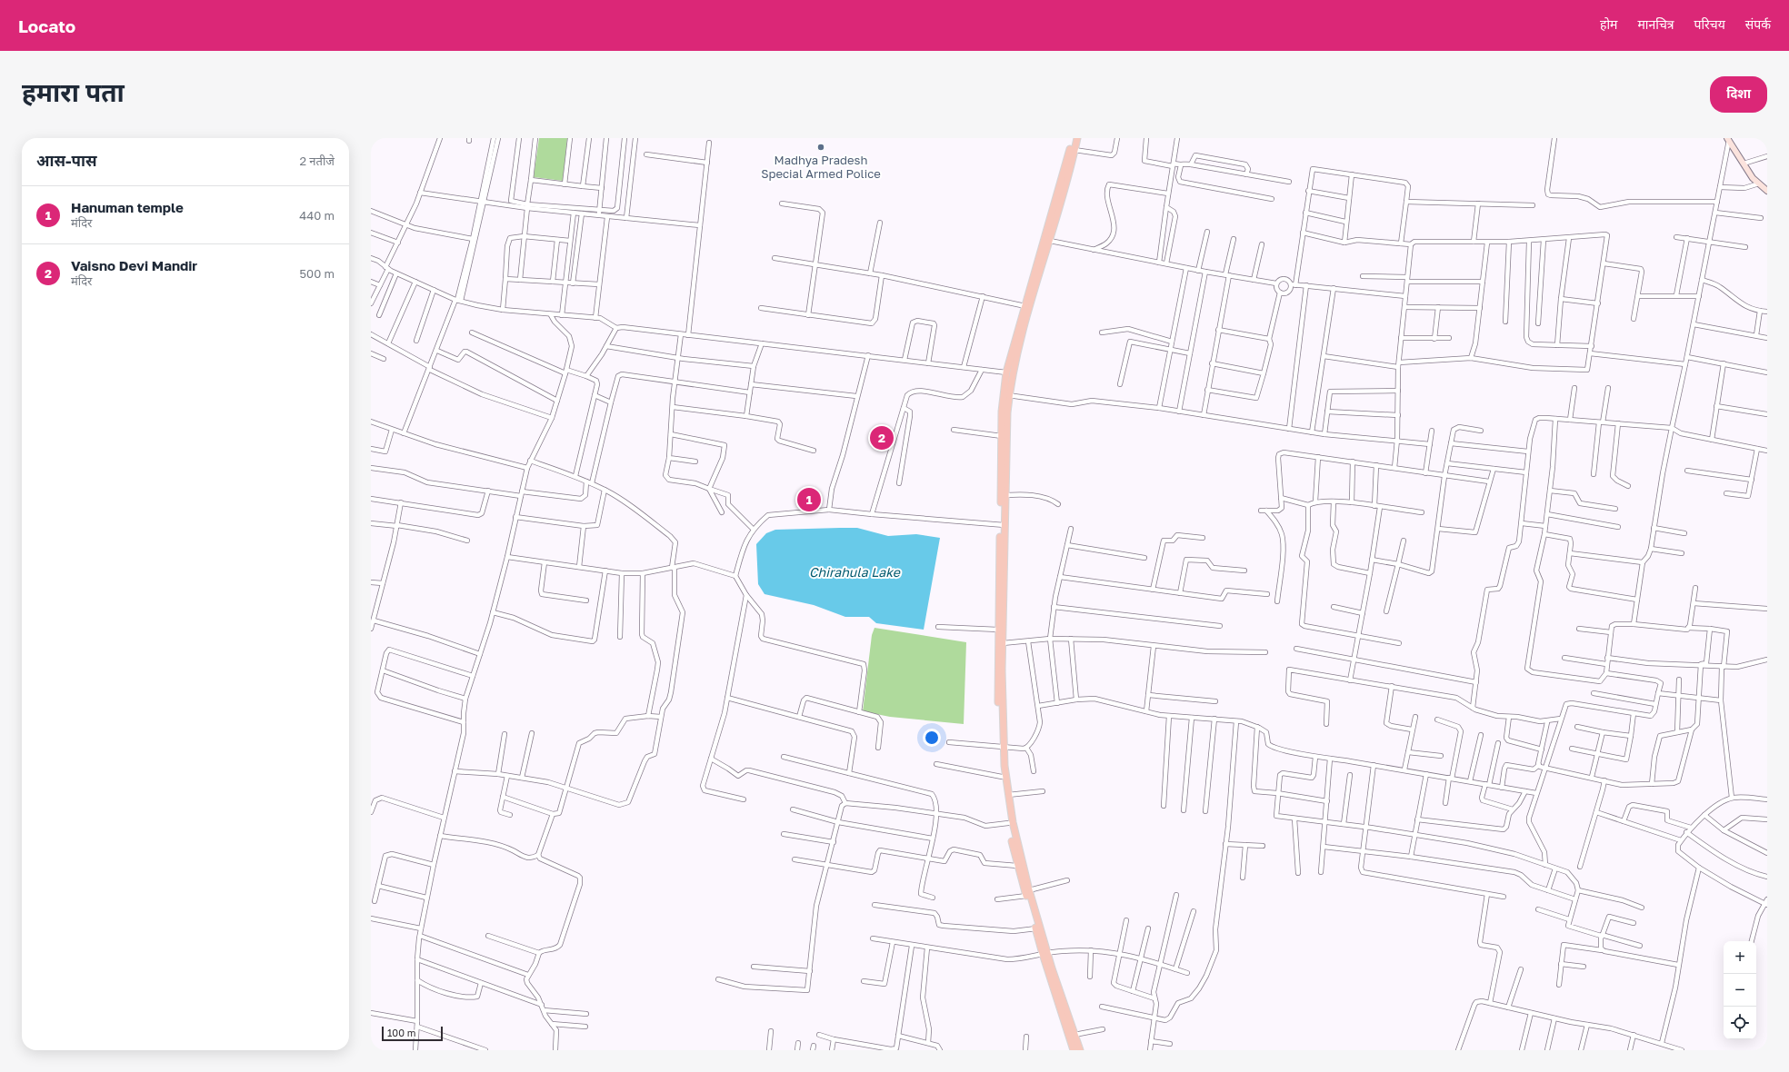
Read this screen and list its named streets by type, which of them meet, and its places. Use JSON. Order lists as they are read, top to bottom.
{
  "water": ["Chirahula Lake"],
  "places": ["Madhya Pradesh Special Armed Police"],
  "scale_bar": "100 m",
  "page": {
    "header": "Locato",
    "nav": [
      "होम",
      "मानचित्र",
      "परिचय",
      "संपर्क"
    ],
    "buttons": "दिशा",
    "title": "हमारा पता",
    "heading": ["आस-पास", "2 नतीजे"],
    "list": [
      {
        "mark": "1",
        "name": "Hanuman temple",
        "note": "मंदिर",
        "value": "440 m"
      },
      {
        "mark": "2",
        "name": "Vaisno Devi Mandir",
        "note": "मंदिर",
        "value": "500 m"
      }
    ],
    "pins": ["2", "1"],
    "map_buttons": ["+", "−"],
    "scale": "100 m"
  }
}
